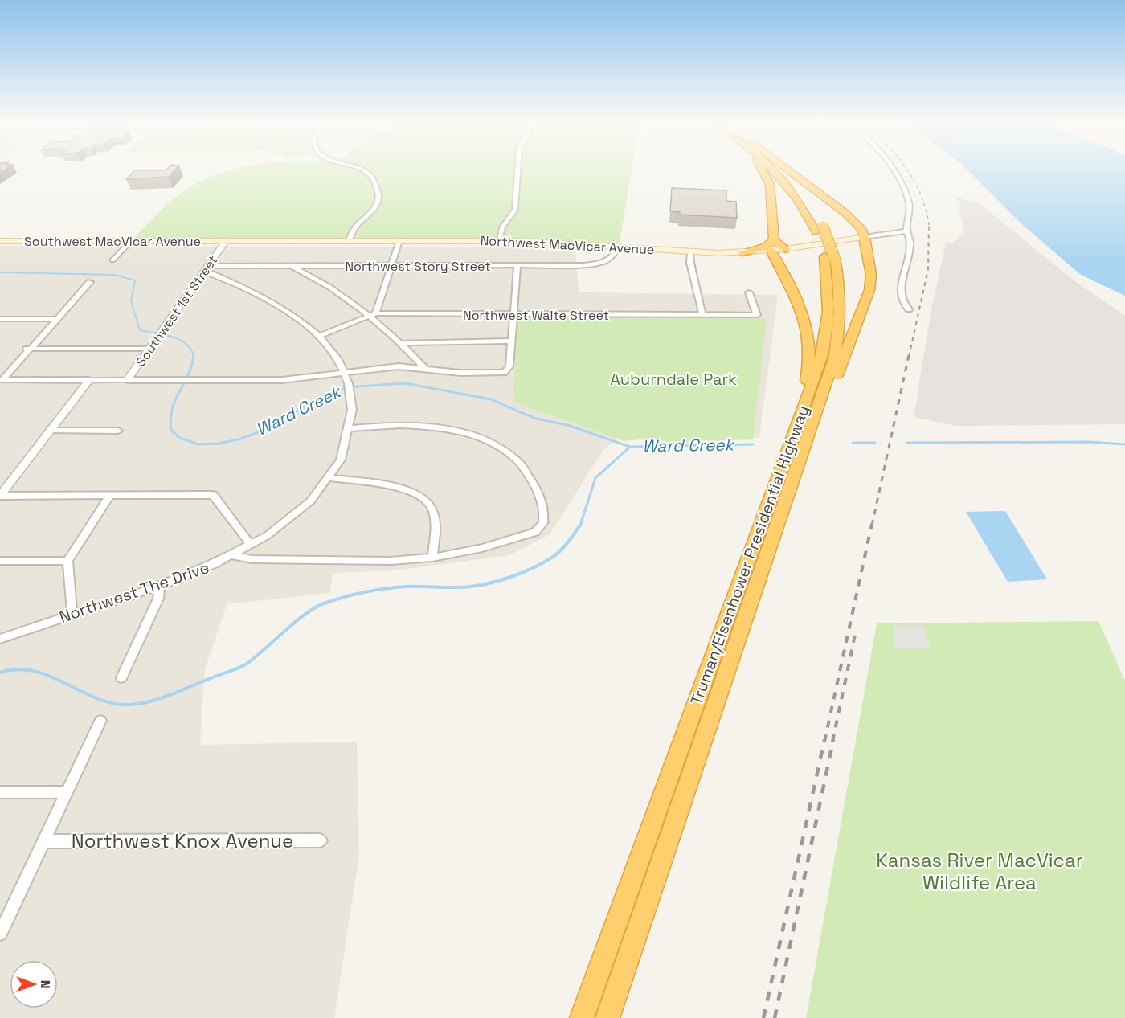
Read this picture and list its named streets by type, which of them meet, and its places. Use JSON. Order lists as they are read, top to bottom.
{
  "streets": {
    "highway": ["Truman/Eisenhower Presidential Highway"],
    "main road": ["Southwest MacVicar Avenue", "Northwest MacVicar Avenue"],
    "street": [
      "Northwest Story Street",
      "Southwest 1st Street",
      "Northwest Waite Street",
      "Northwest The Drive",
      "Northwest Knox Avenue"
    ]
  },
  "crossings": [
    ["Southwest MacVicar Avenue", "Northwest MacVicar Avenue"],
    ["Southwest MacVicar Avenue", "Southwest 1st Street"],
    ["Northwest MacVicar Avenue", "Northwest Story Street"],
    ["Northwest MacVicar Avenue", "Southwest 1st Street"],
    ["Northwest Story Street", "Southwest 1st Street"],
    ["Northwest Story Street", "Northwest The Drive"],
    ["Southwest 1st Street", "Northwest The Drive"],
    ["Northwest Waite Street", "Northwest The Drive"]
  ],
  "water": ["Ward Creek"],
  "parks": ["Auburndale Park", "Kansas River MacVicar Wildlife Area"],
  "north": "right"
}
